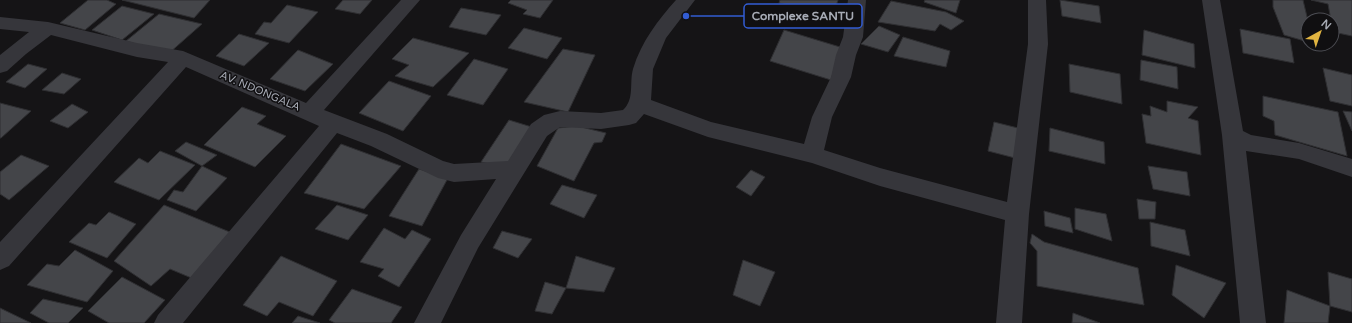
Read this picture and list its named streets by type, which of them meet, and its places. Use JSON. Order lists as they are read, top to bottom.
{
  "streets": {
    "street": ["AV. NDONGALA"]
  },
  "places": ["Complexe SANTU"],
  "north": "top right"
}
